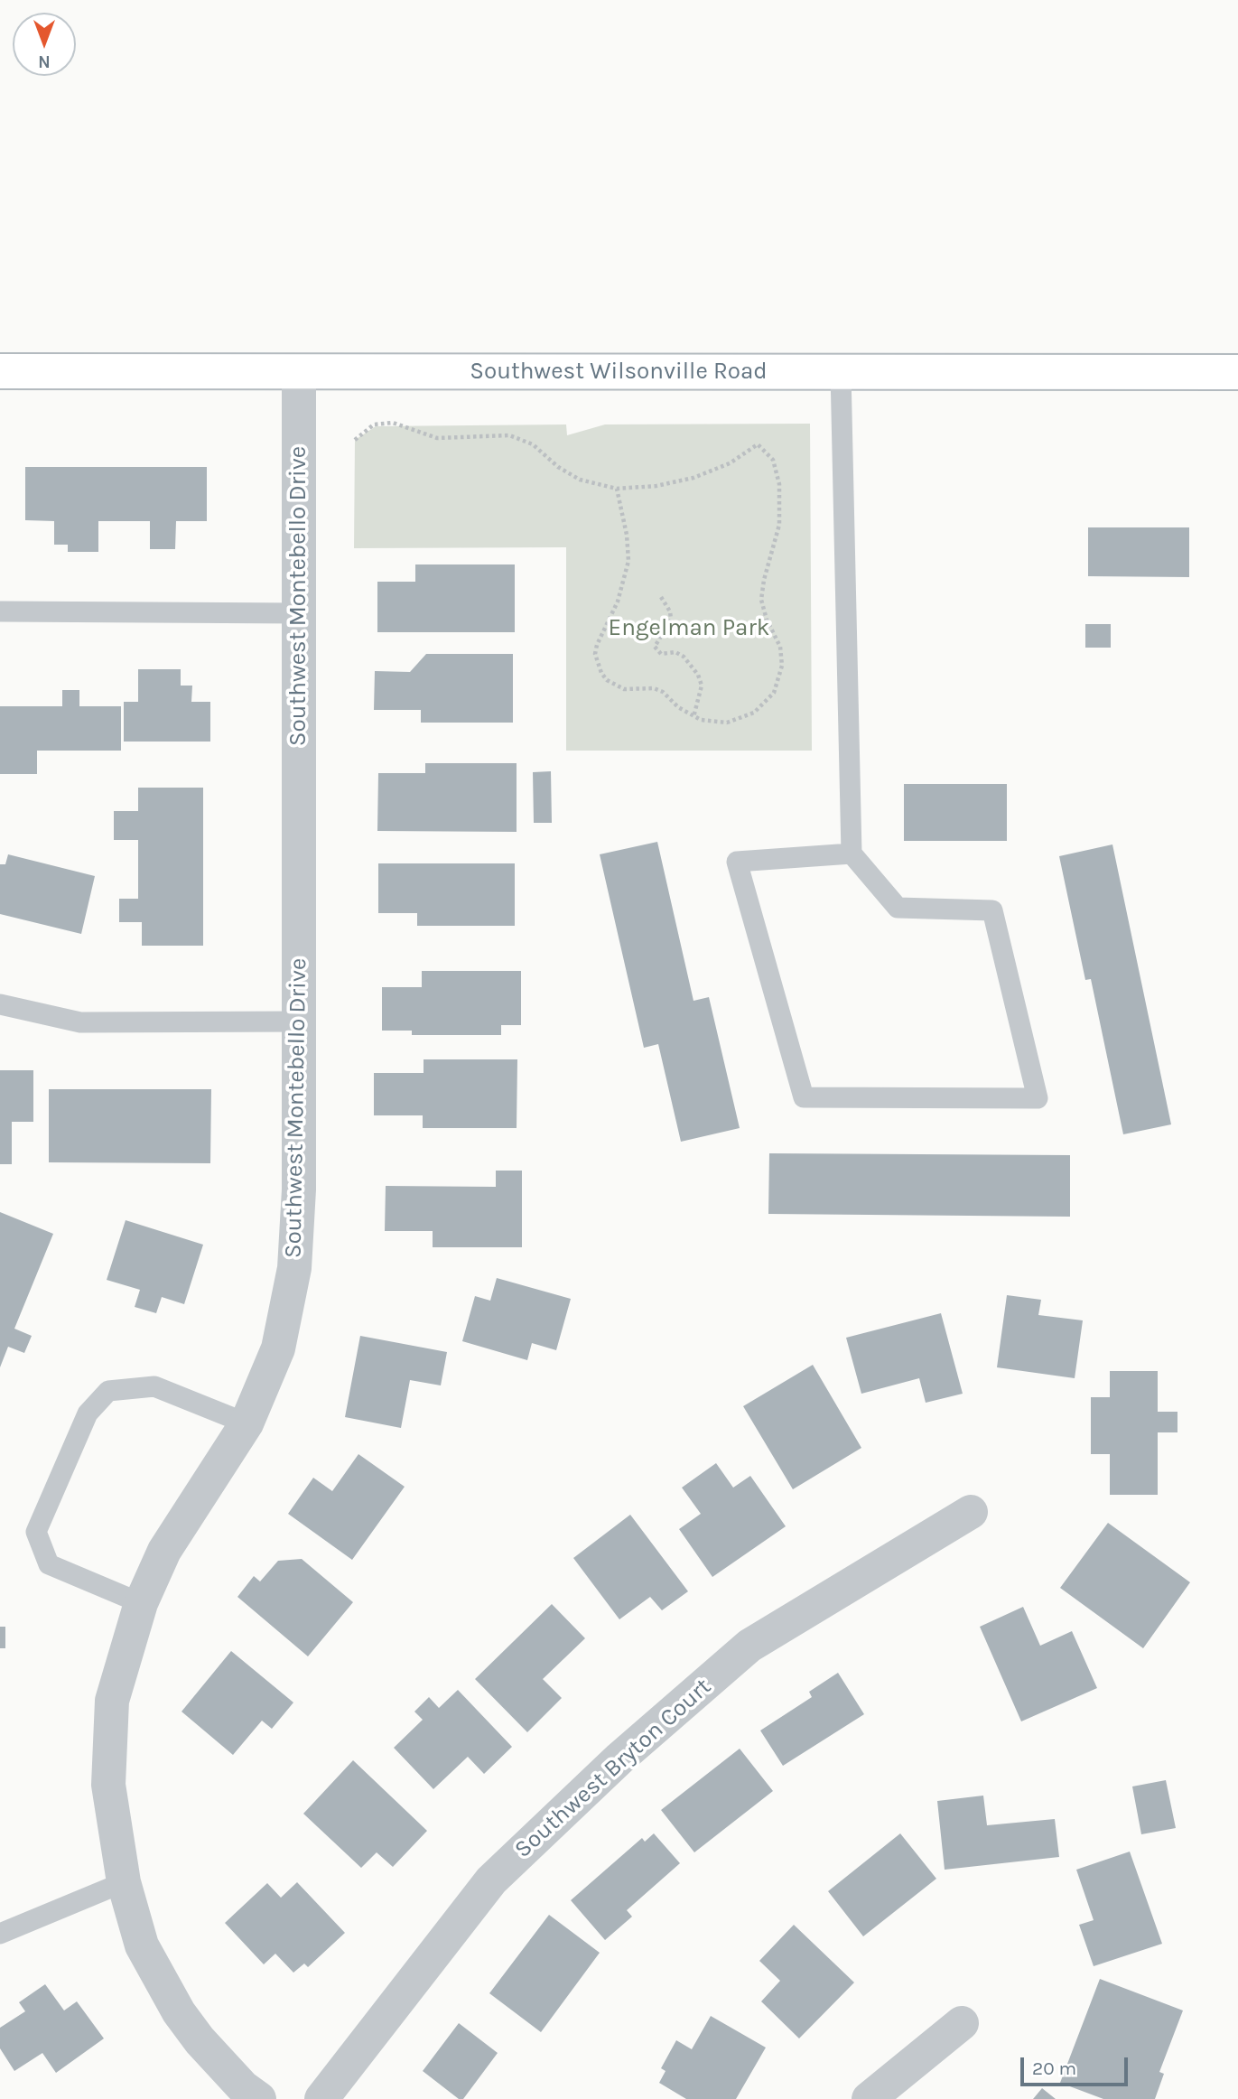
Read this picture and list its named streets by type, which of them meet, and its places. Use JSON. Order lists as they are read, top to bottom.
{
  "streets": {
    "main road": ["Southwest Wilsonville Road"],
    "street": ["Southwest Montebello Drive", "Southwest Bryton Court"]
  },
  "crossings": [
    ["Southwest Wilsonville Road", "Southwest Montebello Drive"]
  ],
  "parks": ["Engelman Park"],
  "scale_bar": "20 m",
  "north": "bottom"
}
